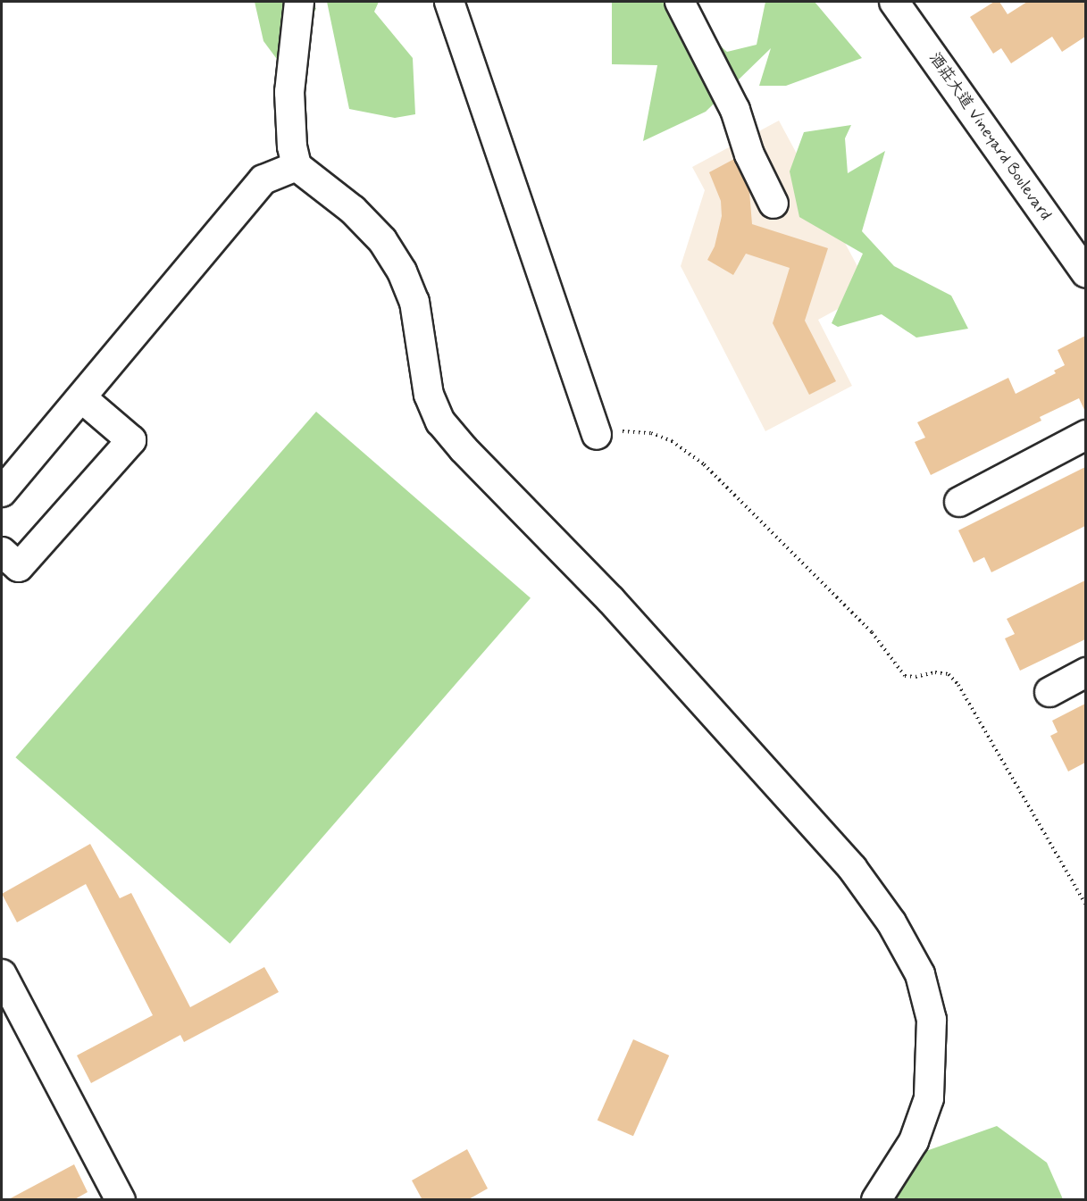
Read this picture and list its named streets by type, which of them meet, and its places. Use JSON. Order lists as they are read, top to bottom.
{
  "streets": {
    "street": ["酒莊大道 Vineyard Boulevard"]
  }
}
